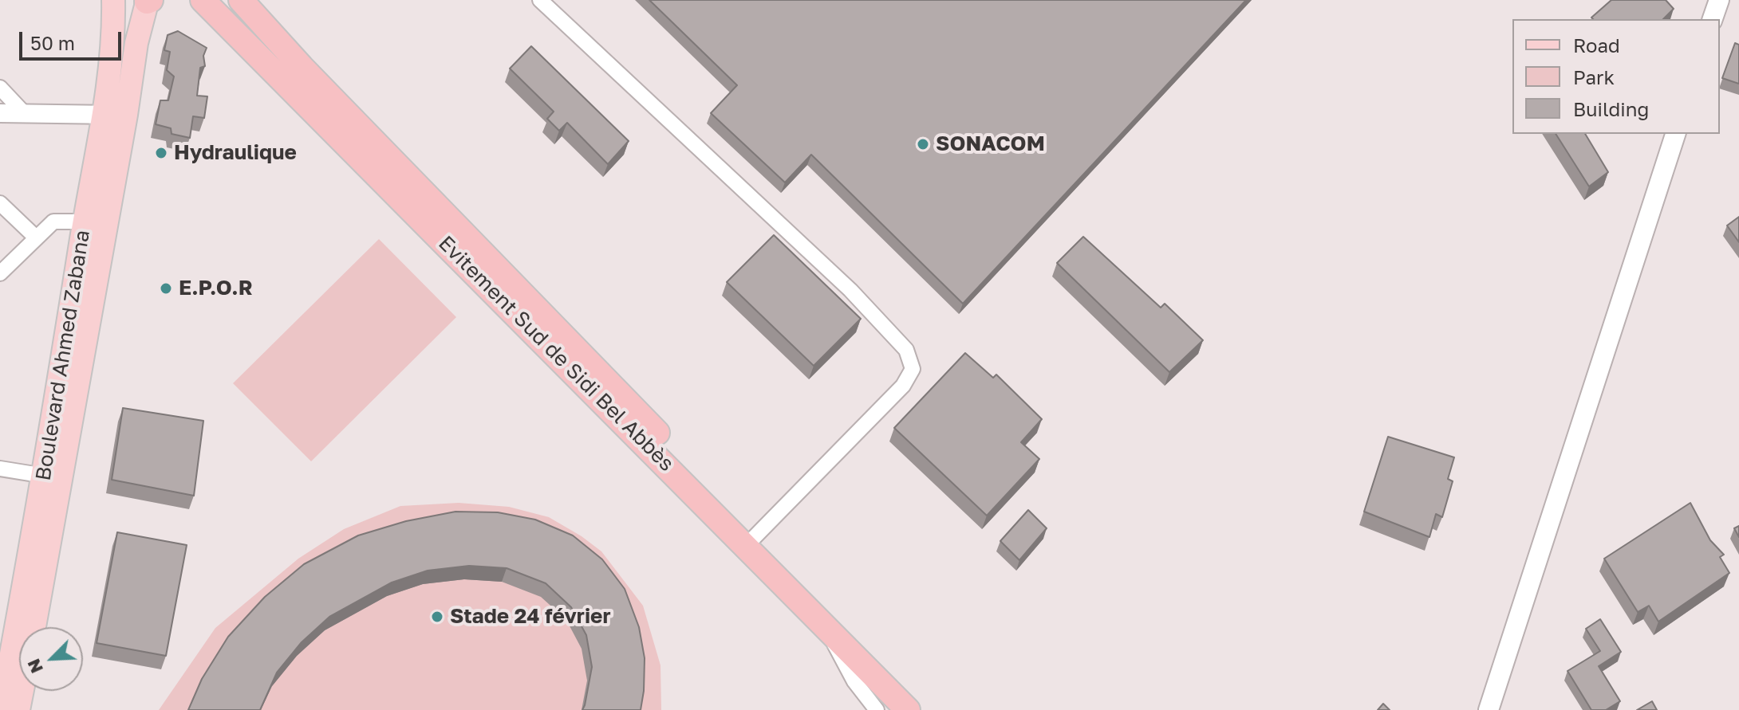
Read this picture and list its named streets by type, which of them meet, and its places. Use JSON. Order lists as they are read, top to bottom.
{
  "streets": {
    "highway": ["Evitement Sud de Sidi Bel Abbès"],
    "main road": ["Boulevard Ahmed Zabana"]
  },
  "places": [
    "SONACOM",
    "Hydraulique",
    "E.P.O.R",
    "Stade 24 février"
  ],
  "legend": ["Road", "Park", "Building"],
  "scale_bar": "50 m",
  "north": "bottom left"
}
